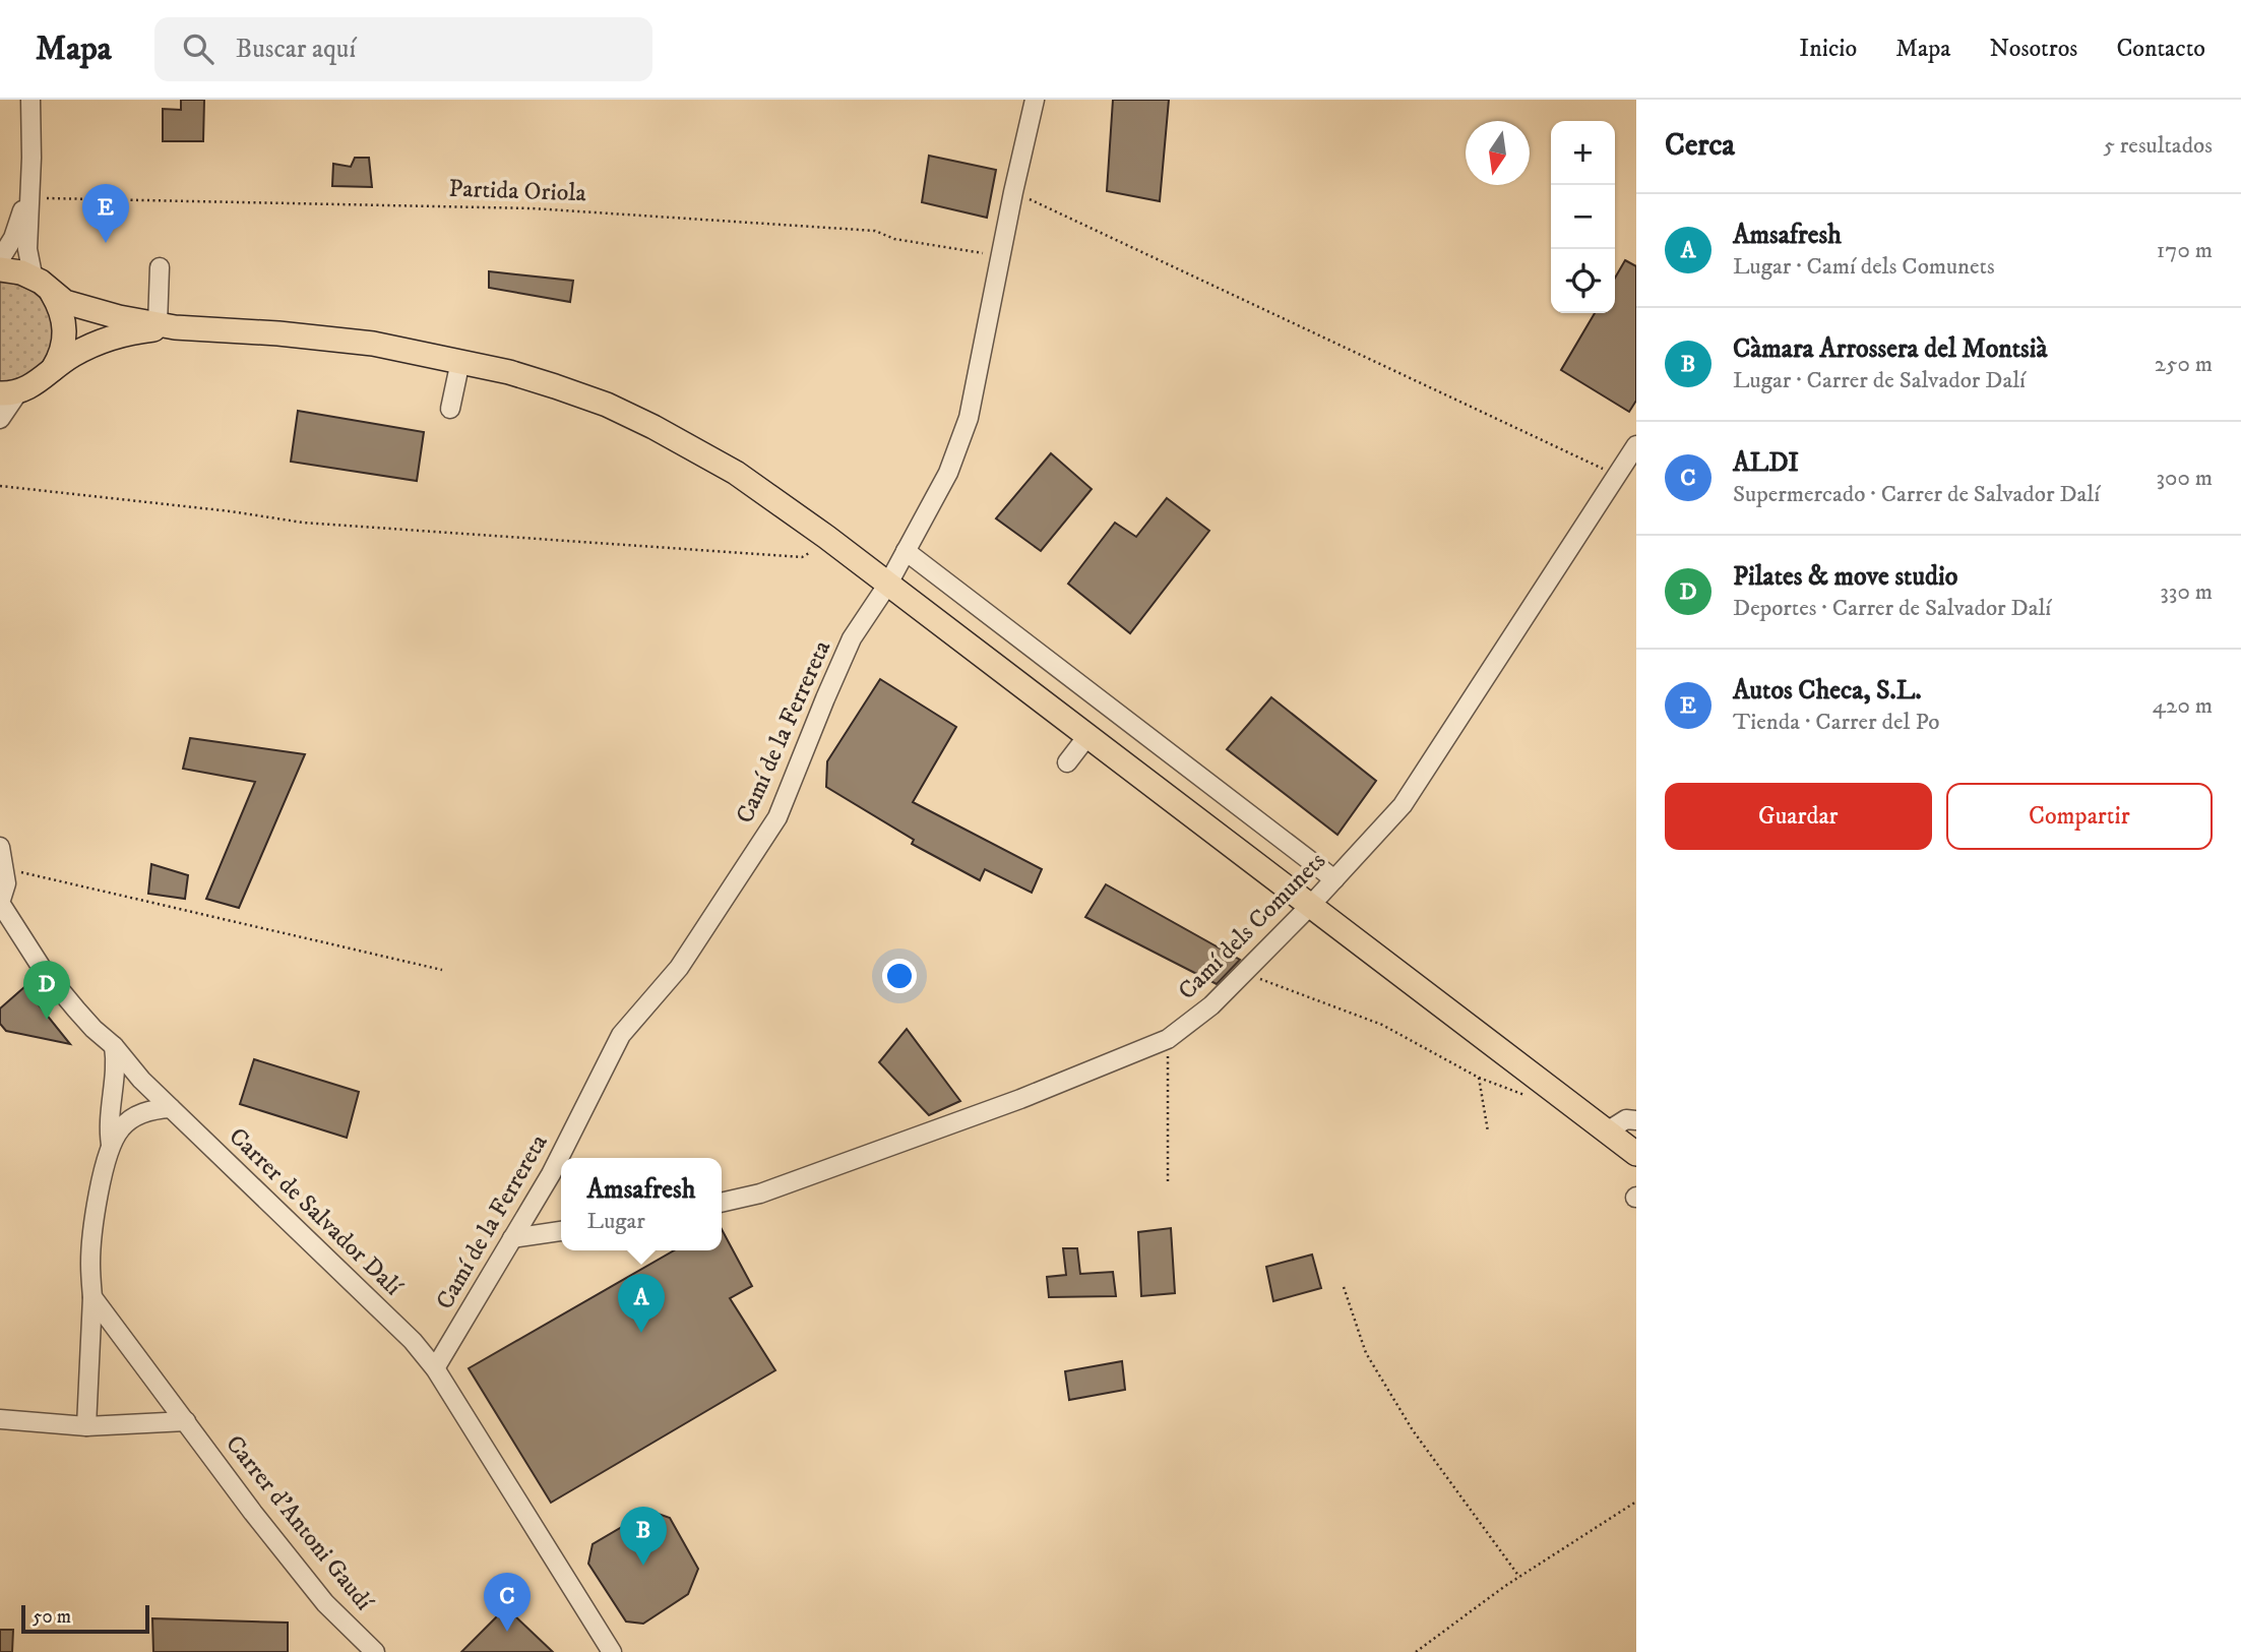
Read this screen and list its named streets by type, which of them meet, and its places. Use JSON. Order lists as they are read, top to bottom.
{
  "streets": {
    "street": [
      "Camí de la Ferrereta",
      "Camí dels Comunets",
      "Carrer de Salvador Dalí",
      "Carrer d'Antoni Gaudí"
    ],
    "path": ["Partida Oriola"]
  },
  "crossings": [
    ["Partida Oriola", "Camí de la Ferrereta"],
    ["Camí de la Ferrereta", "Carrer de Salvador Dalí"]
  ],
  "scale_bar": "50 m",
  "north": "bottom",
  "page": {
    "header": "Mapa",
    "search": "Buscar aquí",
    "nav": [
      "Inicio",
      "Mapa",
      "Nosotros",
      "Contacto"
    ],
    "heading": ["Cerca", "5 resultados"],
    "map_buttons": ["+", "−"],
    "pins": [
      "E",
      "D",
      "A",
      "B",
      "C"
    ],
    "list": [
      {
        "mark": "A",
        "name": "Amsafresh",
        "note": "Lugar · Camí dels Comunets",
        "value": "170 m"
      },
      {
        "mark": "B",
        "name": "Càmara Arrossera del Montsià",
        "note": "Lugar · Carrer de Salvador Dalí",
        "value": "250 m"
      },
      {
        "mark": "C",
        "name": "ALDI",
        "note": "Supermercado · Carrer de Salvador Dalí",
        "value": "300 m"
      },
      {
        "mark": "D",
        "name": "Pilates & move studio",
        "note": "Deportes · Carrer de Salvador Dalí",
        "value": "330 m"
      },
      {
        "mark": "E",
        "name": "Autos Checa, S.L.",
        "note": "Tienda · Carrer del Po",
        "value": "420 m"
      }
    ],
    "buttons": ["Guardar", "Compartir"],
    "popup": ["Amsafresh", "Lugar"],
    "scale": "50 m"
  }
}
